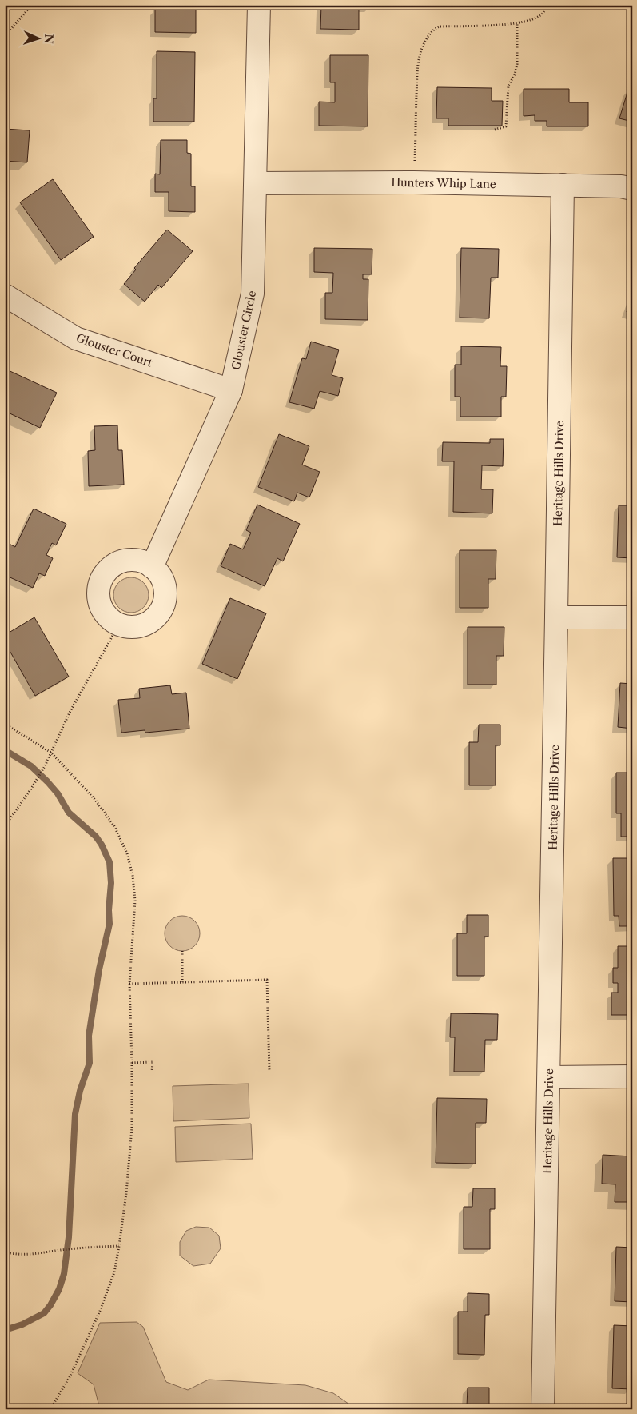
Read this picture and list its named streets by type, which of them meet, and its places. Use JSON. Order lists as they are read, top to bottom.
{
  "streets": {
    "street": [
      "Hunters Whip Lane",
      "Glouster Circle",
      "Glouster Court",
      "Heritage Hills Drive"
    ]
  },
  "crossings": [
    ["Hunters Whip Lane", "Glouster Circle"],
    ["Hunters Whip Lane", "Heritage Hills Drive"],
    ["Glouster Circle", "Glouster Court"]
  ],
  "north": "right"
}
